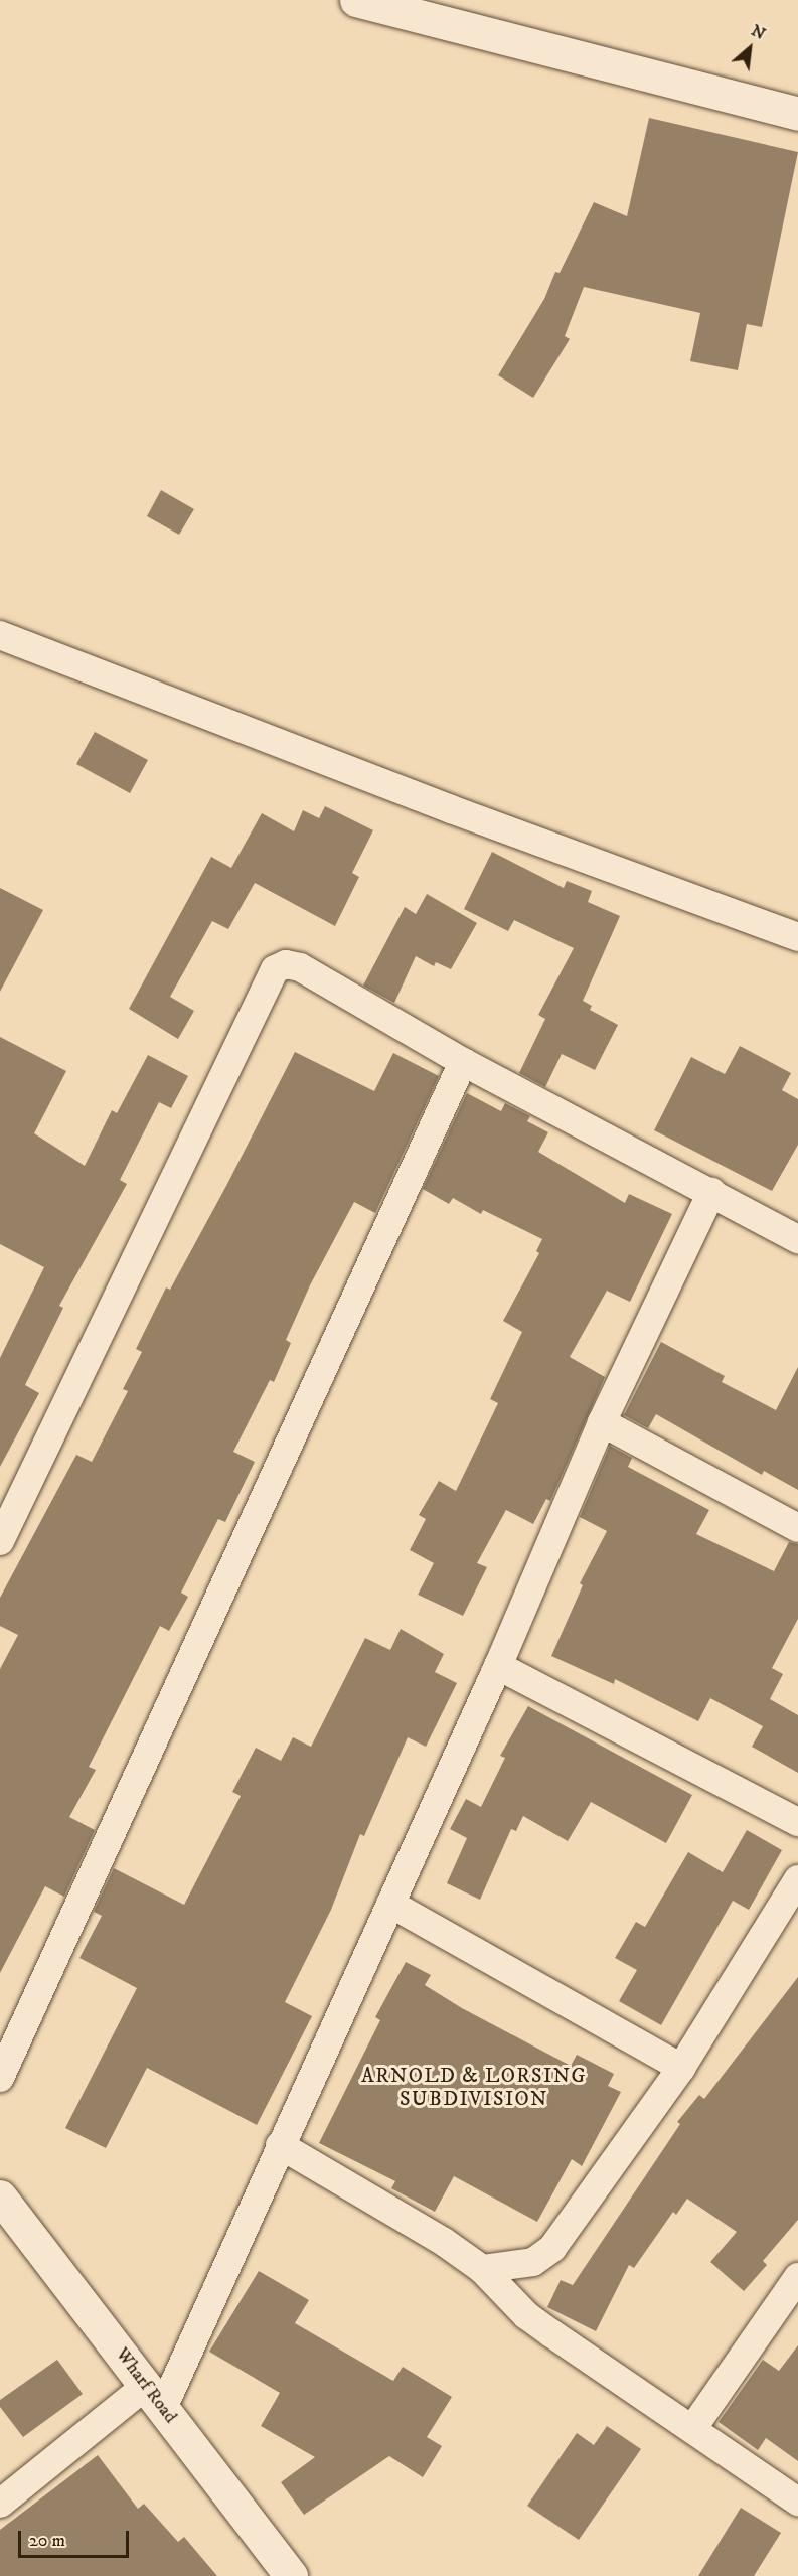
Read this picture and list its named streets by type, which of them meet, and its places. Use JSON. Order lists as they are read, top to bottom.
{
  "streets": {
    "street": ["Wharf Road"]
  },
  "districts": ["ARNOLD & LORSING SUBDIVISION"],
  "scale_bar": "20 m",
  "north": "top right"
}
